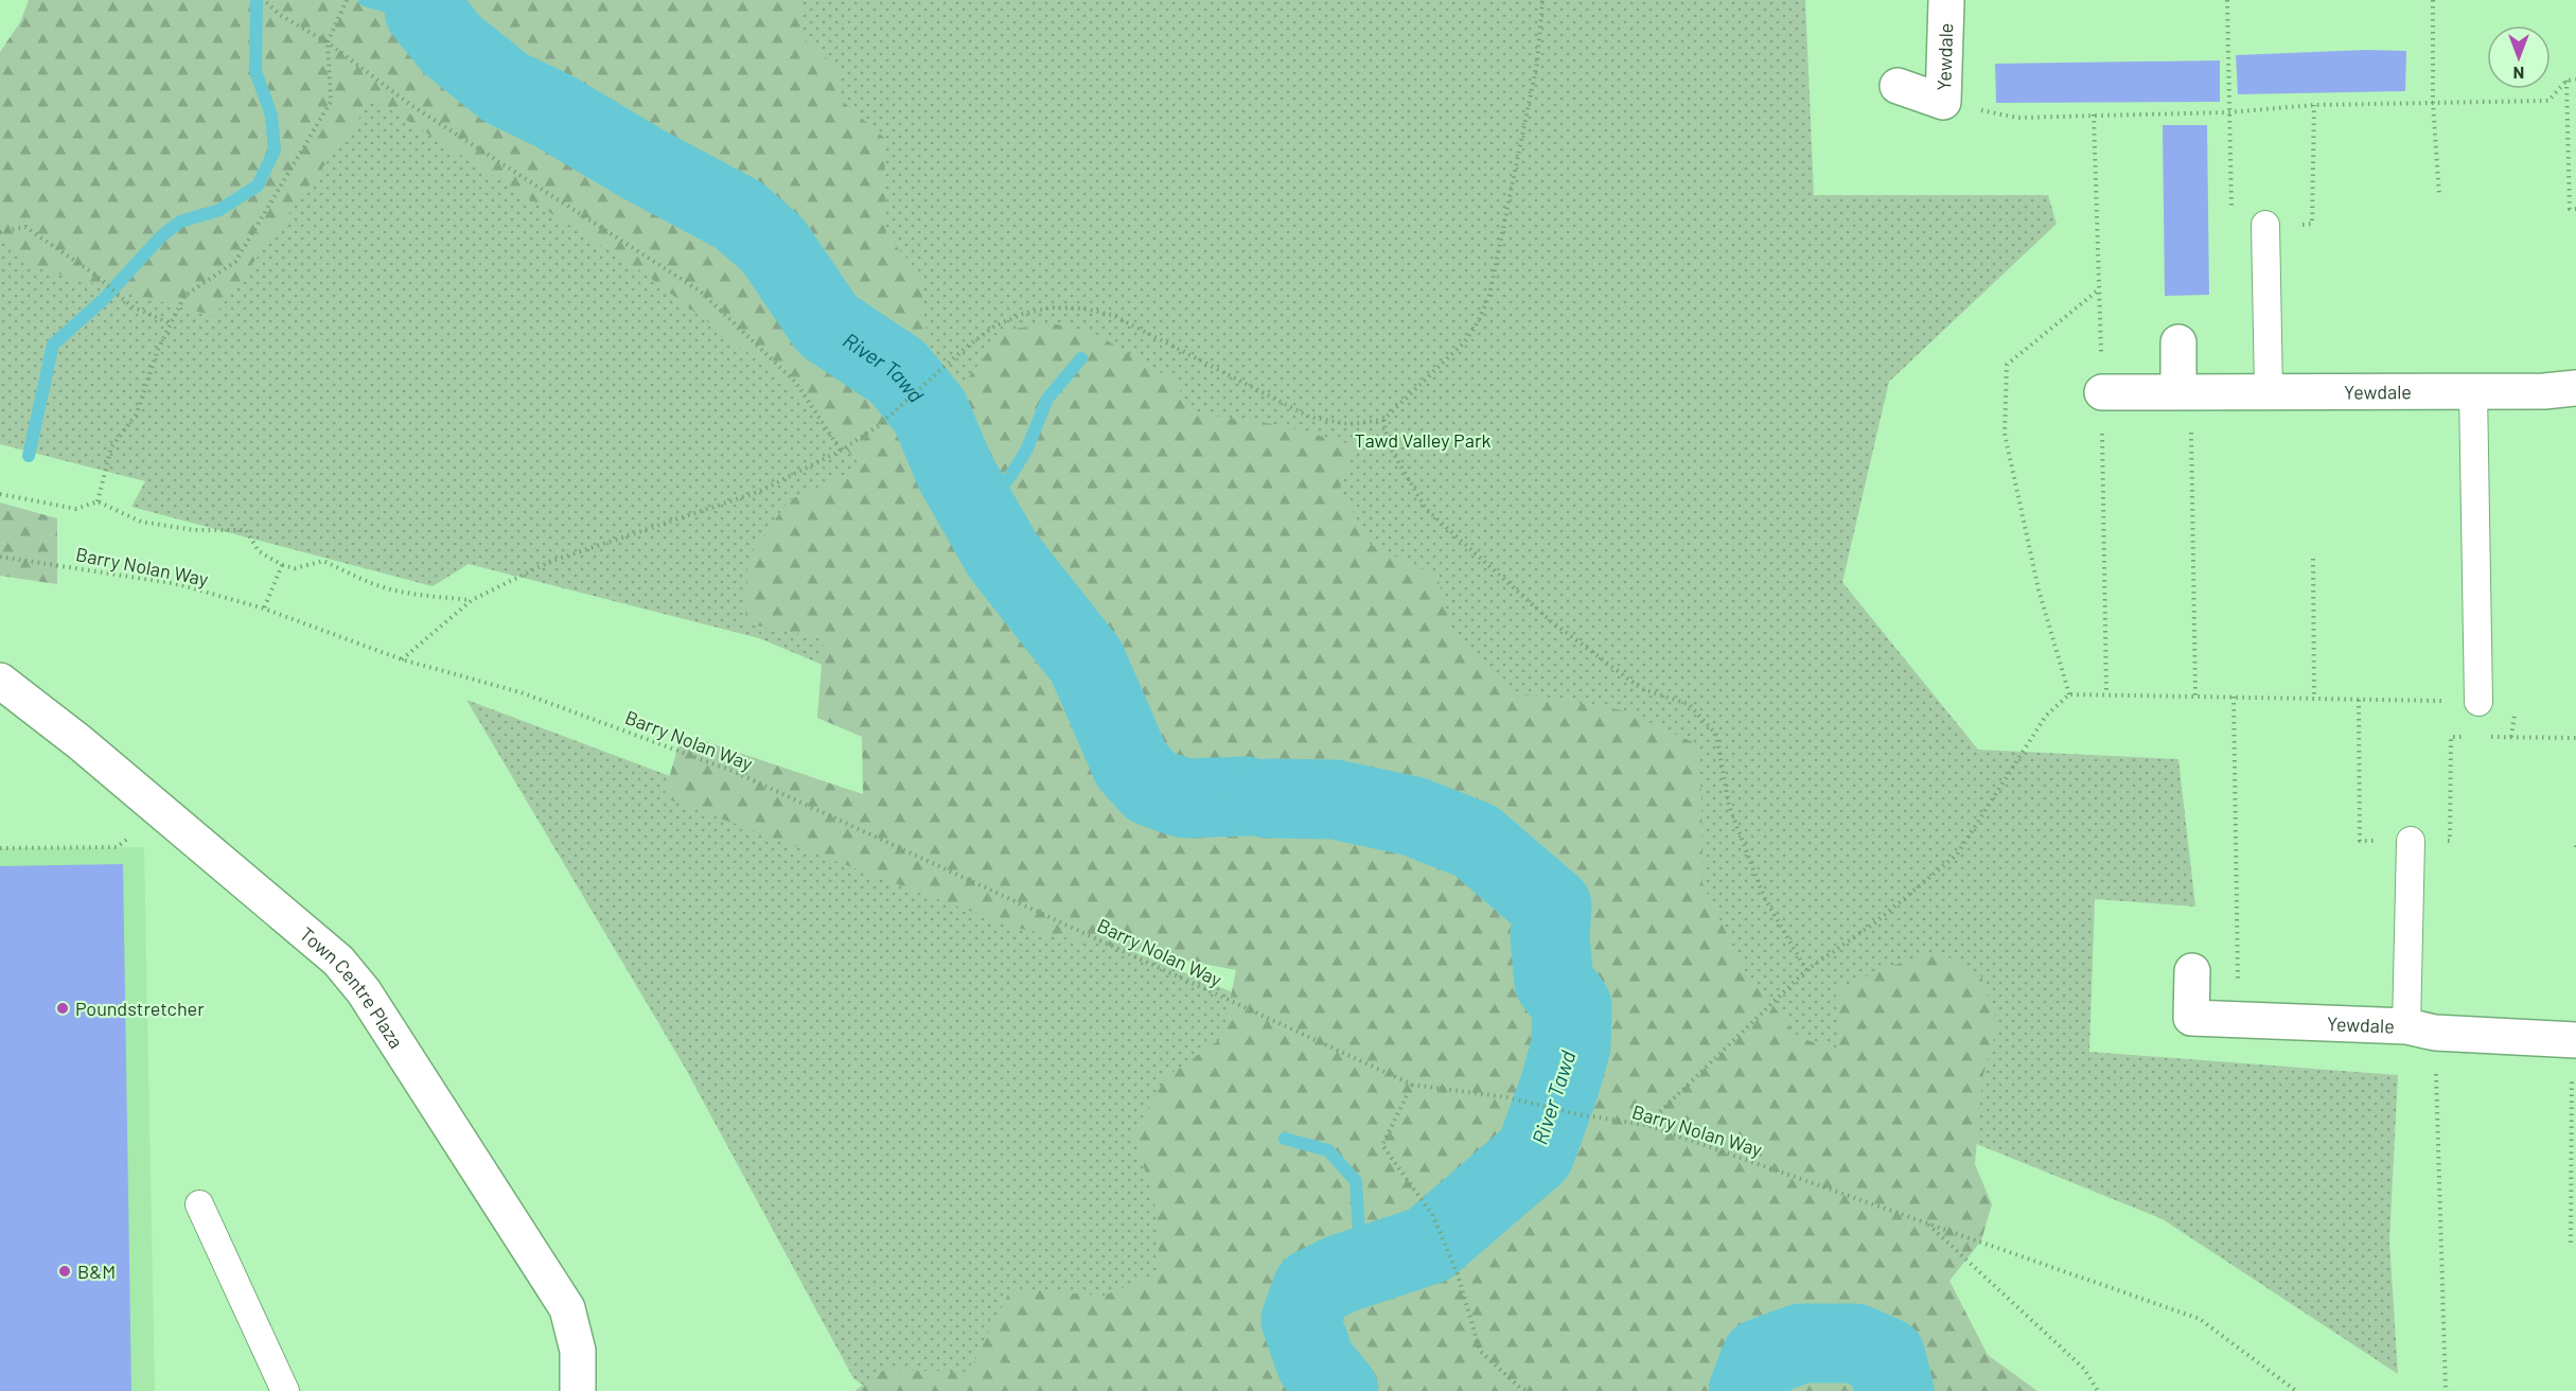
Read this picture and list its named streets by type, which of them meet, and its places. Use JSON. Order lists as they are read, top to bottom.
{
  "streets": {
    "street": ["Yewdale", "Town Centre Plaza"],
    "path": ["Barry Nolan Way"]
  },
  "water": ["River Tawd"],
  "parks": ["Tawd Valley Park"],
  "places": ["Poundstretcher", "B&M"],
  "north": "bottom"
}
